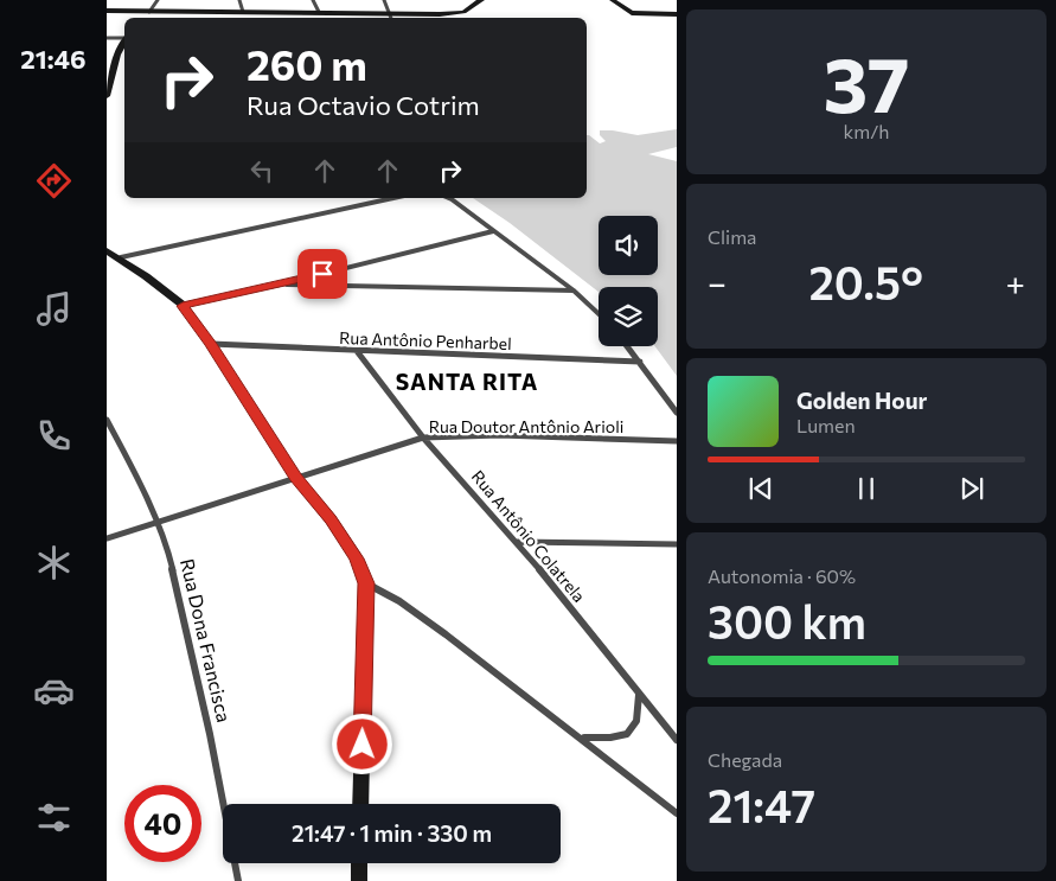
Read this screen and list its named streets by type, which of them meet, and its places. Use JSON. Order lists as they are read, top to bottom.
{
  "streets": {
    "street": [
      "Rua Antônio Penharbel",
      "Rua Doutor Antônio Arioli",
      "Rua Antônio Colatrela",
      "Rua Dona Francisca"
    ]
  },
  "crossings": [
    ["Rua Antônio Penharbel", "Rua Antônio Colatrela"],
    ["Rua Doutor Antônio Arioli", "Rua Antônio Colatrela"],
    ["Rua Doutor Antônio Arioli", "Rua Dona Francisca"]
  ],
  "districts": ["SANTA RITA"],
  "page": {
    "tabs": "21:46",
    "tile": [
      ["37", "km/h"],
      "Clima",
      ["Autonomia · 60%", "300 km"],
      ["Chegada", "21:47"]
    ],
    "turn": ["260 m", "Rua Octavio Cotrim"],
    "heat": ["−", "20.5°", "+"],
    "song": ["Golden Hour", "Lumen"],
    "limit": "40",
    "trip": "21:47 · 1 min · 330 m"
  }
}
